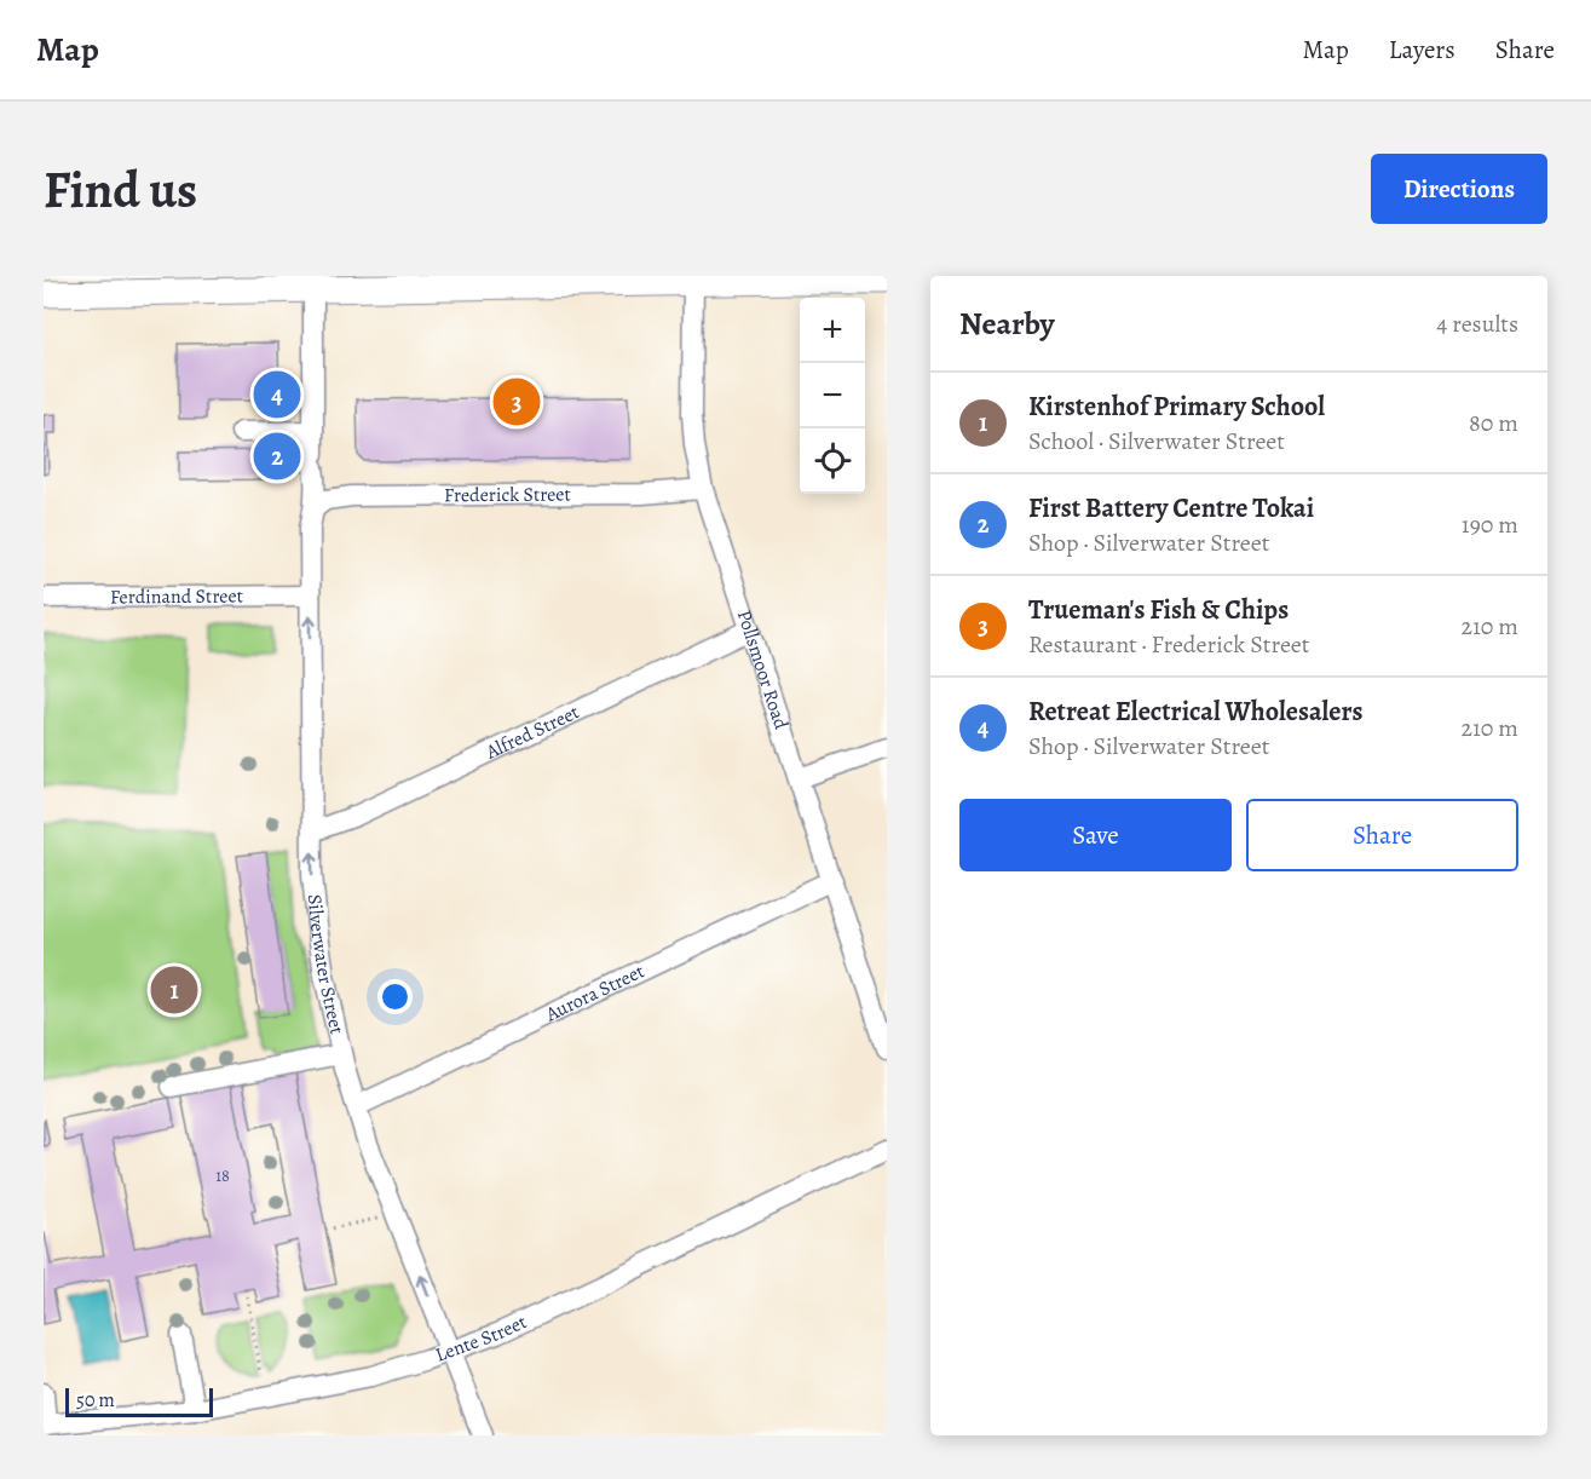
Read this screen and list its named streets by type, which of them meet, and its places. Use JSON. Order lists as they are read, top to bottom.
{
  "streets": {
    "street": [
      "Frederick Street",
      "Ferdinand Street",
      "Pollsmoor Road",
      "Alfred Street",
      "Silverwater Street",
      "Aurora Street",
      "Lente Street"
    ]
  },
  "crossings": [
    ["Frederick Street", "Pollsmoor Road"],
    ["Frederick Street", "Silverwater Street"],
    ["Ferdinand Street", "Silverwater Street"],
    ["Pollsmoor Road", "Alfred Street"],
    ["Pollsmoor Road", "Aurora Street"],
    ["Alfred Street", "Silverwater Street"],
    ["Silverwater Street", "Aurora Street"],
    ["Silverwater Street", "Lente Street"]
  ],
  "one_way": ["Silverwater Street"],
  "house_numbers": ["18"],
  "scale_bar": "50 m",
  "page": {
    "header": "Map",
    "nav": ["Map", "Layers", "Share"],
    "buttons": [
      "Directions",
      ["Save", "Share"]
    ],
    "title": "Find us",
    "heading": ["Nearby", "4 results"],
    "map_buttons": ["+", "−"],
    "pins": [
      "4",
      "3",
      "2",
      "1"
    ],
    "list": [
      {
        "mark": "1",
        "name": "Kirstenhof Primary School",
        "note": "School · Silverwater Street",
        "value": "80 m"
      },
      {
        "mark": "2",
        "name": "First Battery Centre Tokai",
        "note": "Shop · Silverwater Street",
        "value": "190 m"
      },
      {
        "mark": "3",
        "name": "Trueman's Fish & Chips",
        "note": "Restaurant · Frederick Street",
        "value": "210 m"
      },
      {
        "mark": "4",
        "name": "Retreat Electrical Wholesalers",
        "note": "Shop · Silverwater Street",
        "value": "210 m"
      }
    ],
    "scale": "50 m"
  }
}
